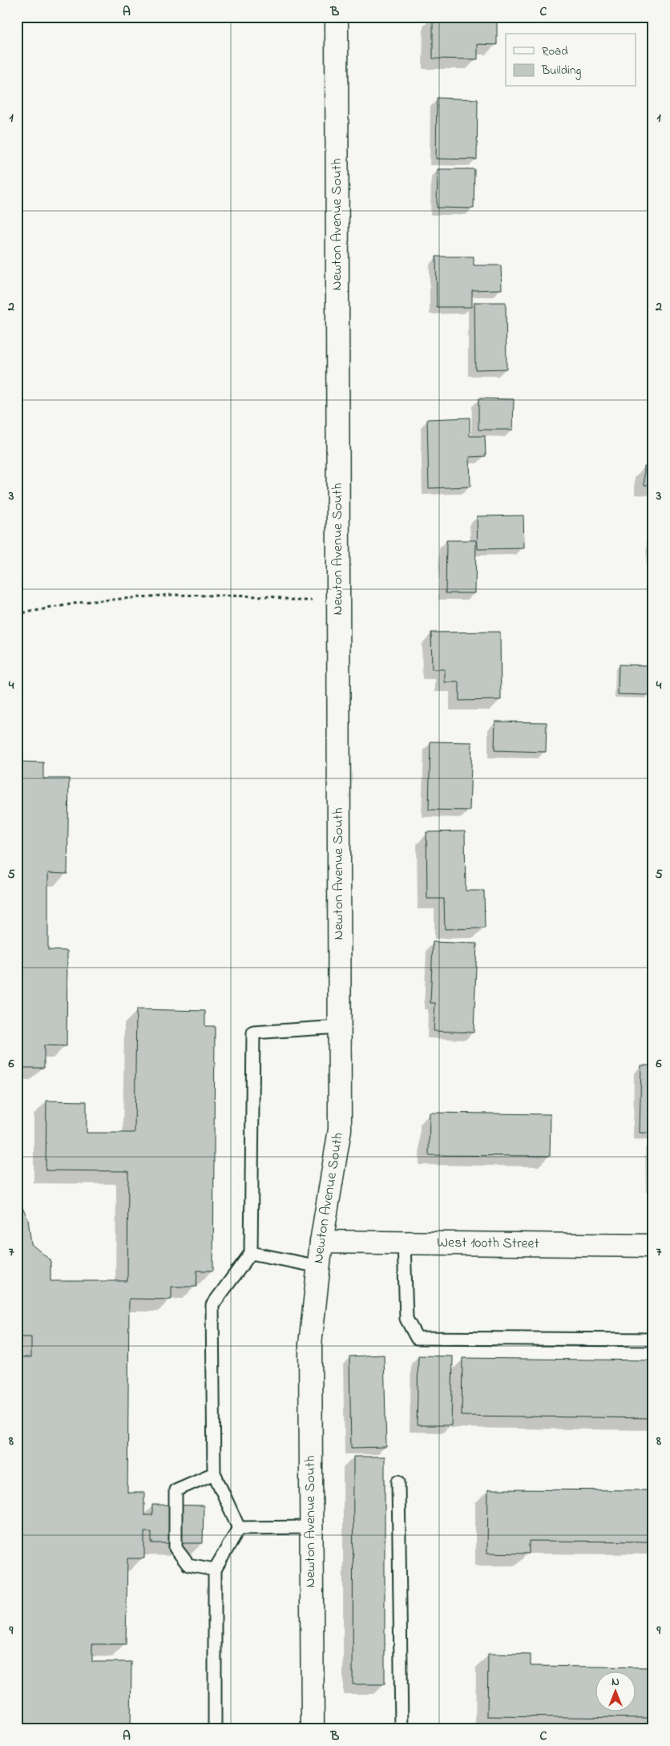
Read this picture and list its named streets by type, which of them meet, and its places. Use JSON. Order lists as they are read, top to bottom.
{
  "streets": {
    "street": ["Newton Avenue South", "West 100th Street"]
  },
  "crossings": [
    ["Newton Avenue South", "West 100th Street"]
  ],
  "legend": ["Road", "Building"],
  "north": "top",
  "grid": {
    "columns": ["A", "B", "C"],
    "rows": [
      "1",
      "2",
      "3",
      "4",
      "5",
      "6",
      "7",
      "8",
      "9"
    ]
  }
}
